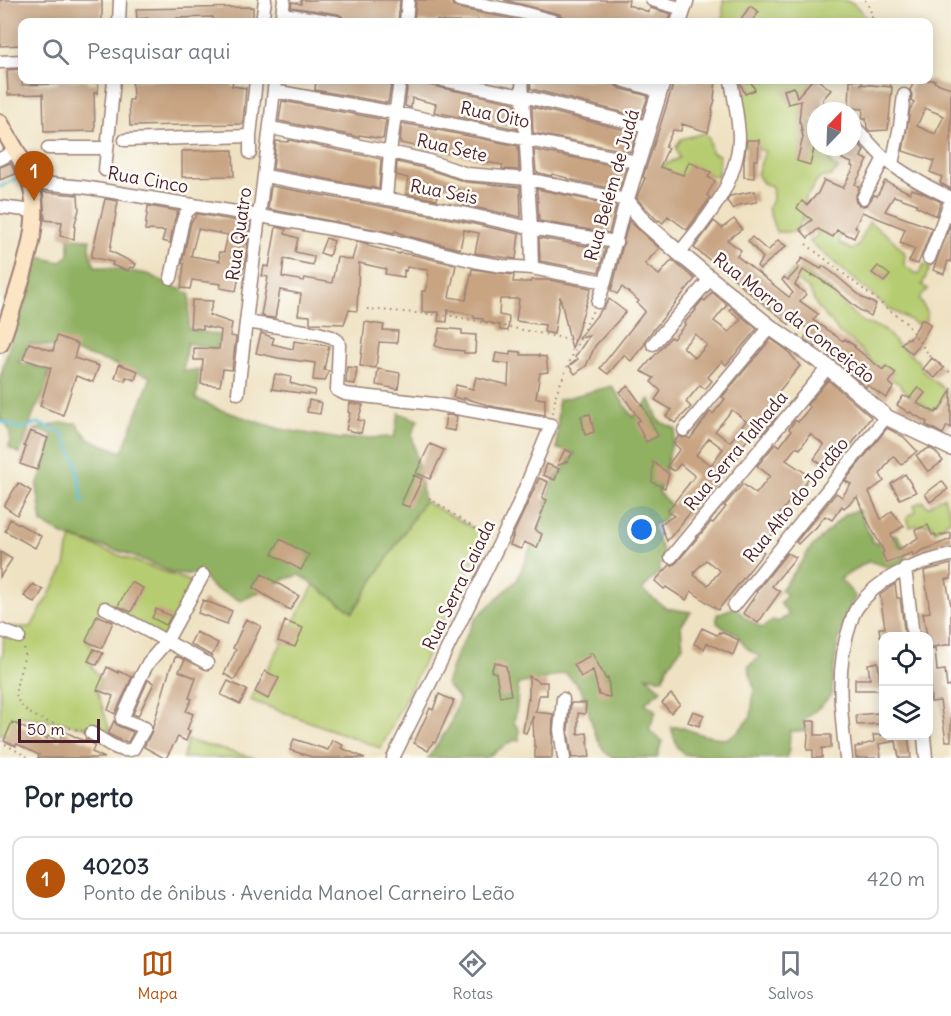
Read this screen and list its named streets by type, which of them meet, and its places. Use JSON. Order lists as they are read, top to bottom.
{
  "streets": {
    "street": [
      "Rua Oito",
      "Rua Sete",
      "Rua Cinco",
      "Rua Belém de Judá",
      "Rua Seis",
      "Rua Quatro",
      "Rua Morro da Conceição",
      "Rua Serra Talhada",
      "Rua Alto do Jordão",
      "Rua Serra Caiada"
    ]
  },
  "crossings": [
    ["Rua Oito", "Rua Belém de Judá"],
    ["Rua Oito", "Rua Quatro"],
    ["Rua Sete", "Rua Belém de Judá"],
    ["Rua Sete", "Rua Quatro"],
    ["Rua Sete", "Rua Morro da Conceição"],
    ["Rua Cinco", "Rua Quatro"],
    ["Rua Belém de Judá", "Rua Seis"],
    ["Rua Belém de Judá", "Rua Morro da Conceição"],
    ["Rua Seis", "Rua Quatro"],
    ["Rua Morro da Conceição", "Rua Serra Talhada"],
    ["Rua Morro da Conceição", "Rua Alto do Jordão"]
  ],
  "scale_bar": "50 m",
  "north": "top right",
  "page": {
    "search": "Pesquisar aqui",
    "pins": "1",
    "scale": "50 m",
    "heading": "Por perto",
    "list": [
      {
        "mark": "1",
        "name": "40203",
        "note": "Ponto de ônibus · Avenida Manoel Carneiro Leão",
        "value": "420 m"
      }
    ],
    "nav": ["Mapa", "Rotas", "Salvos"]
  }
}
